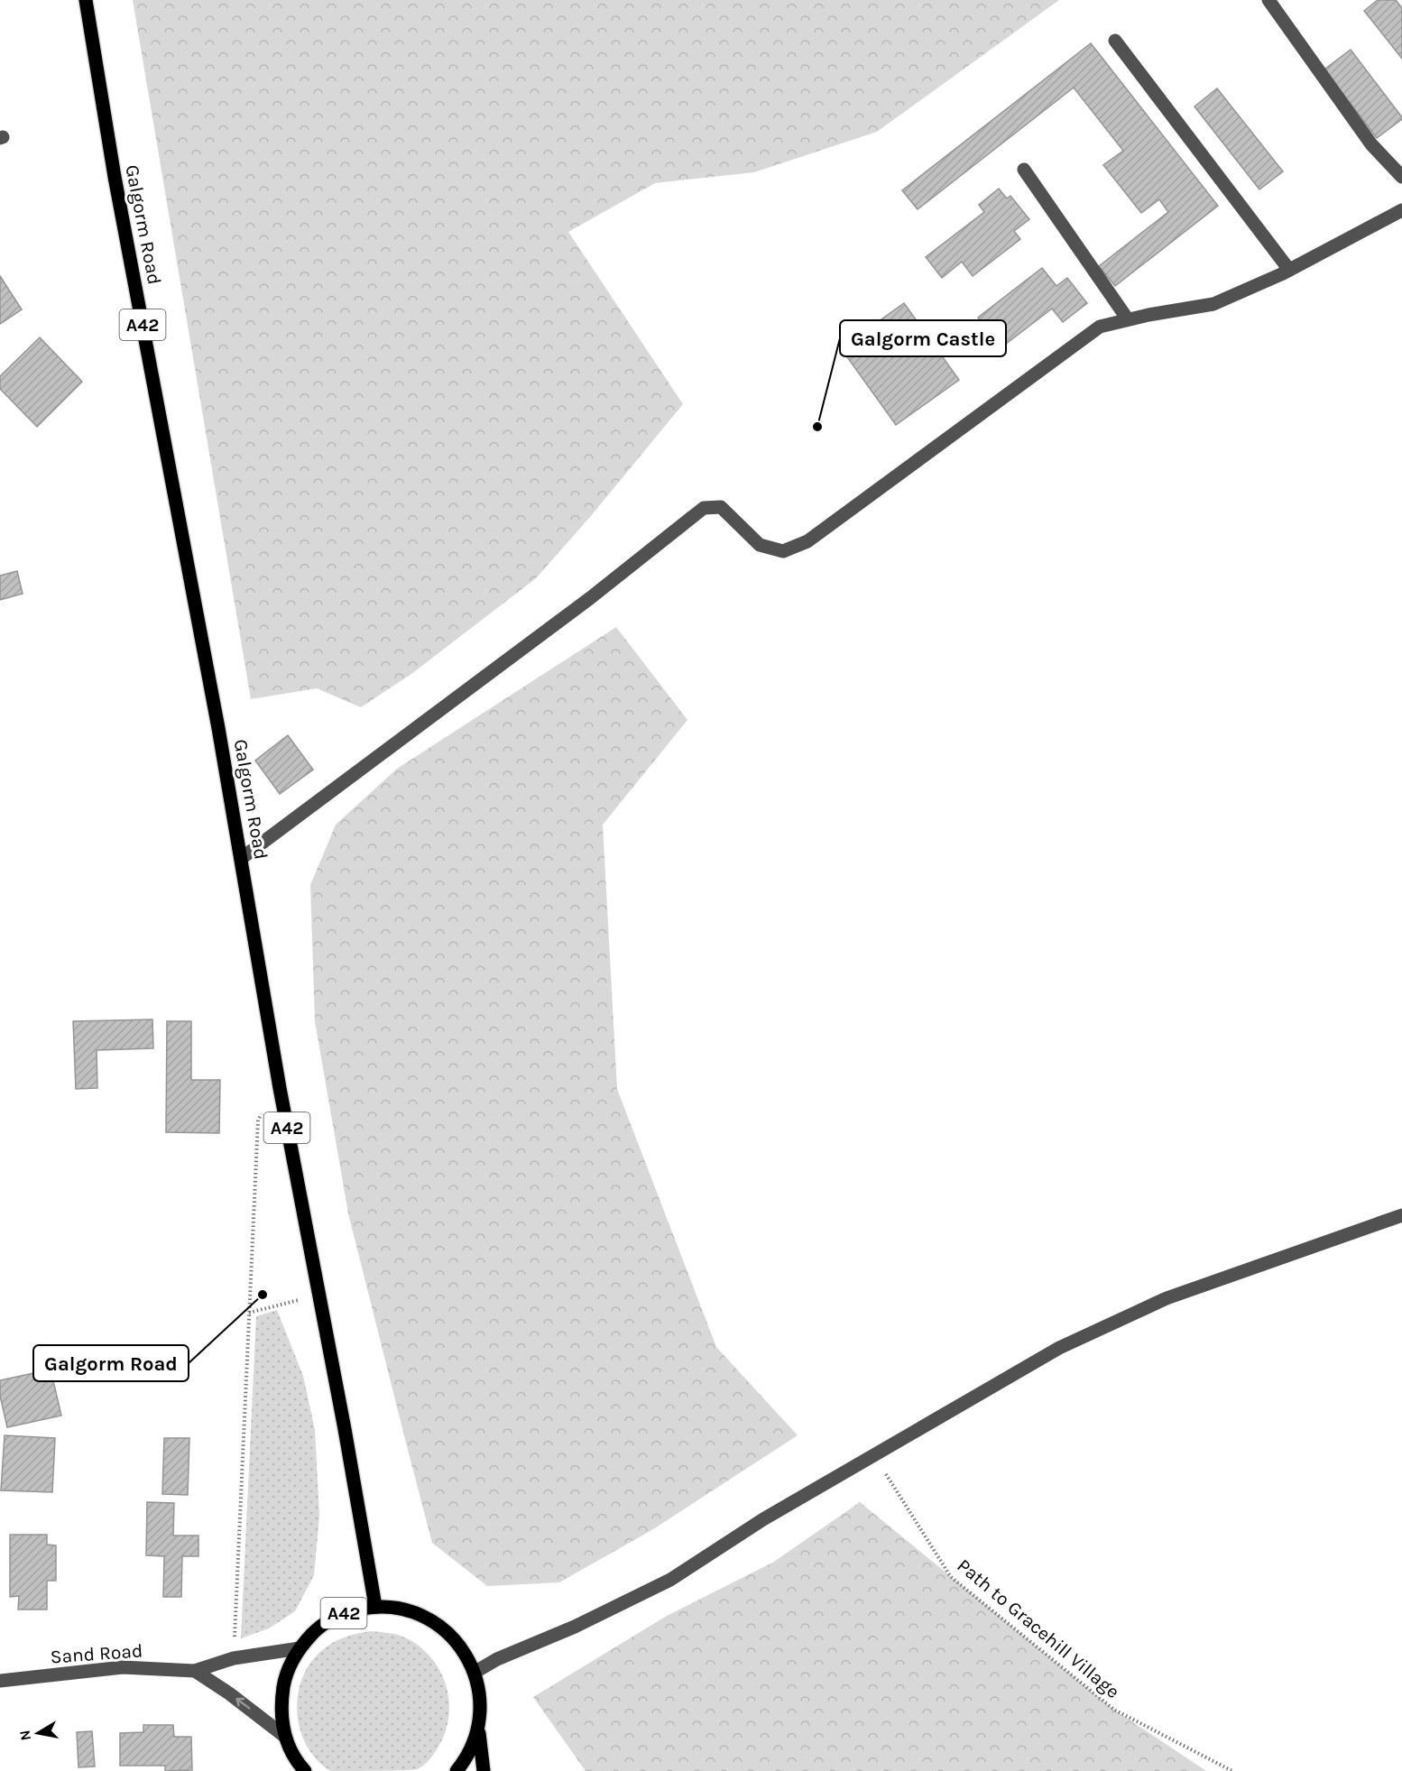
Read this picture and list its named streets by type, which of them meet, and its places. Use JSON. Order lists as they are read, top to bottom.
{
  "streets": {
    "main road": ["Galgorm Road", "A42"],
    "street": ["Sand Road"],
    "path": ["Path to Gracehill Village"]
  },
  "crossings": [
    ["Galgorm Road", "A42"],
    ["A42", "Sand Road"]
  ],
  "places": ["Galgorm Castle", "Galgorm Road"],
  "north": "left"
}
